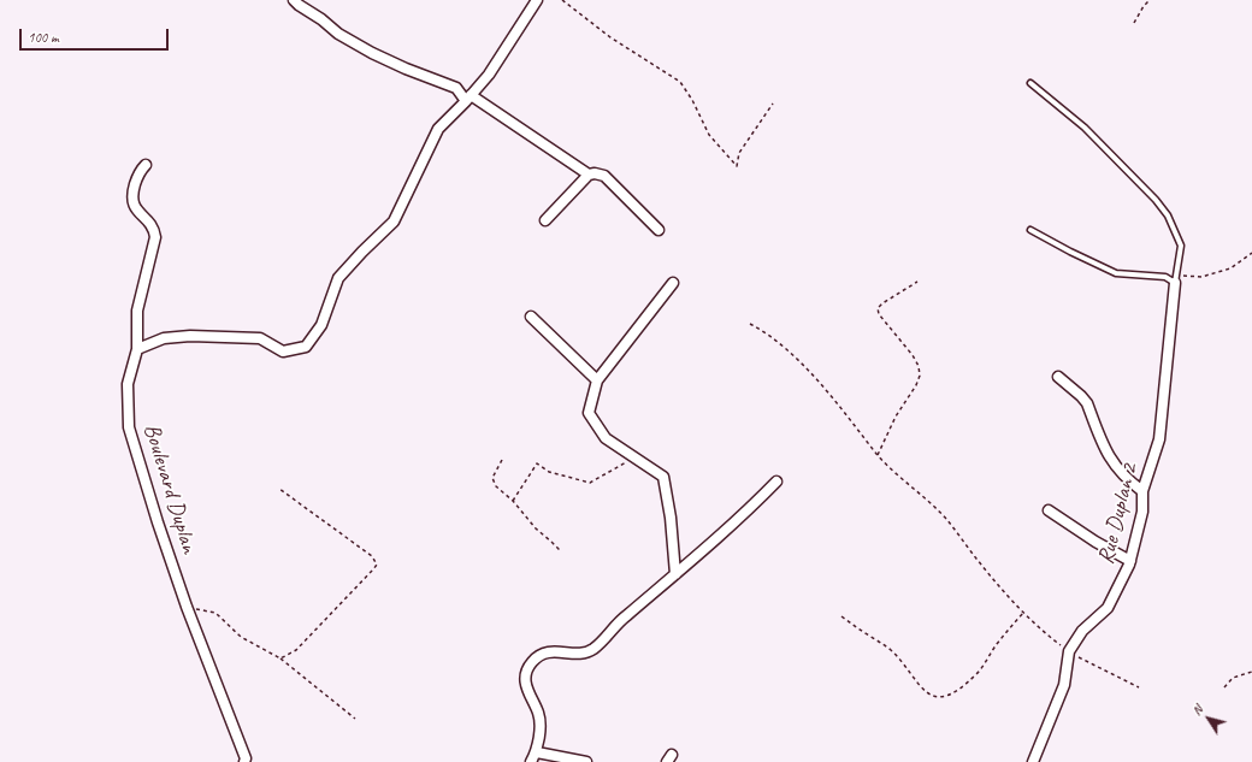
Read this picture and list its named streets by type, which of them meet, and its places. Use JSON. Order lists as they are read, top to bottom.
{
  "streets": {
    "street": ["Boulevard Duplan", "Rue Duplan 2"]
  },
  "scale_bar": "100 m",
  "north": "top left"
}
